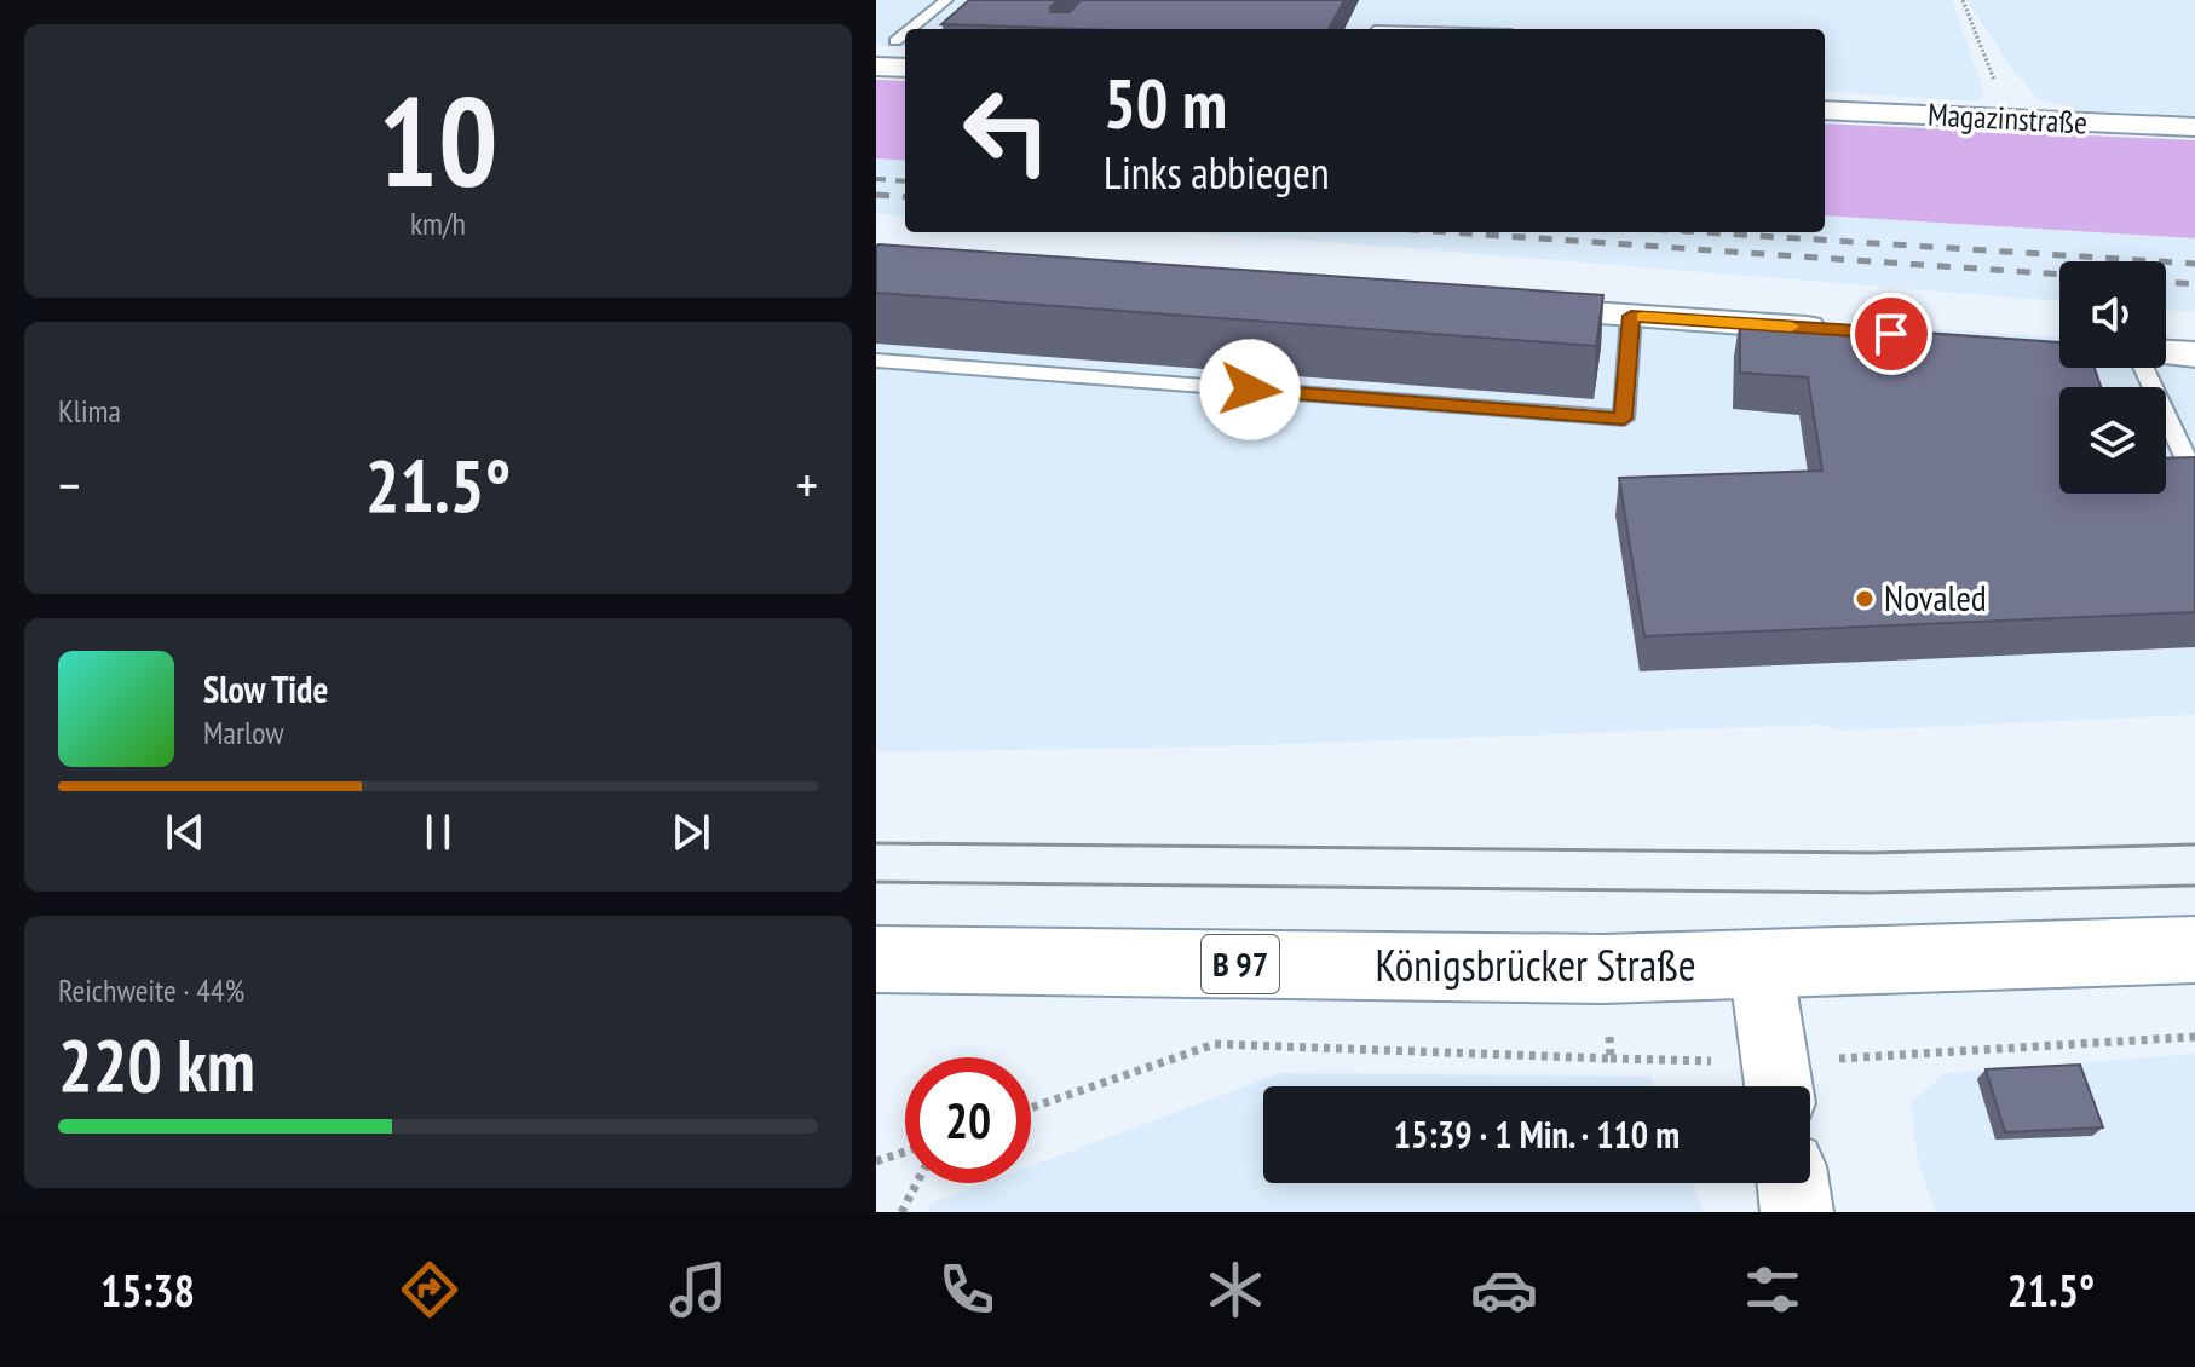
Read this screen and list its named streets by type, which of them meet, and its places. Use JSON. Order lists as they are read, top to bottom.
{
  "streets": {
    "main road": ["B 97", "Königsbrücker Straße"],
    "street": ["Magazinstraße"]
  },
  "places": ["Novaled"],
  "page": {
    "tile": [
      ["10", "km/h"],
      "Klima",
      ["Reichweite · 44%", "220 km"]
    ],
    "turn": ["50 m", "Links abbiegen"],
    "heat": ["−", "21.5°", "+"],
    "song": ["Slow Tide", "Marlow"],
    "limit": "20",
    "trip": "15:39 · 1 Min. · 110 m",
    "tabs": ["15:38", "21.5°"]
  }
}
